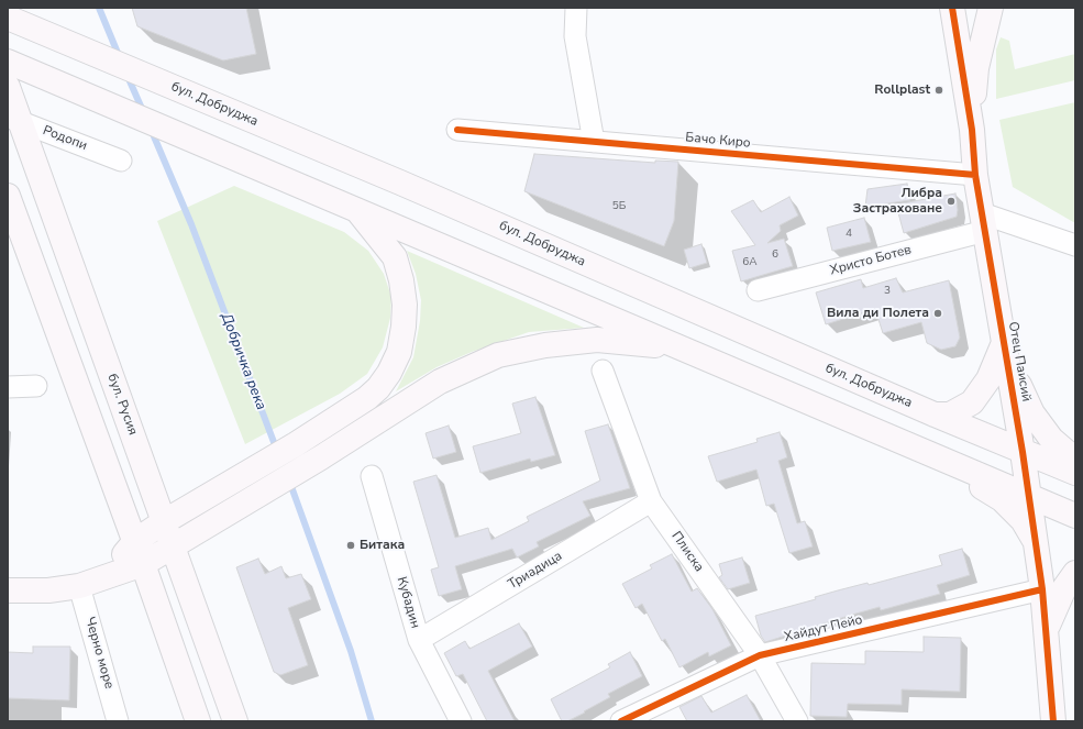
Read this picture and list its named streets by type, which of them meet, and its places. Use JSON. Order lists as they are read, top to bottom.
{
  "streets": {
    "main road": ["бул. Добруджа", "Отец Паисий", "бул. Русия"],
    "street": [
      "Родопи",
      "Бачо Киро",
      "Христо Ботев",
      "Плиска",
      "Триадица",
      "Кубадин",
      "Хайдут Пейо",
      "Черно море"
    ]
  },
  "crossings": [
    ["бул. Добруджа", "Отец Паисий"],
    ["Родопи", "бул. Русия"],
    ["Бачо Киро", "Отец Паисий"],
    ["Христо Ботев", "Отец Паисий"],
    ["Отец Паисий", "Хайдут Пейо"],
    ["Плиска", "Триадица"],
    ["Плиска", "Хайдут Пейо"],
    ["Триадица", "Кубадин"]
  ],
  "water": ["Добричка река"],
  "places": [
    "Rollplast",
    "Либра Застраховане",
    "Вила ди Полета",
    "Битака"
  ],
  "house_numbers": [
    "5Б",
    "4",
    "6",
    "6A",
    "3"
  ]
}
